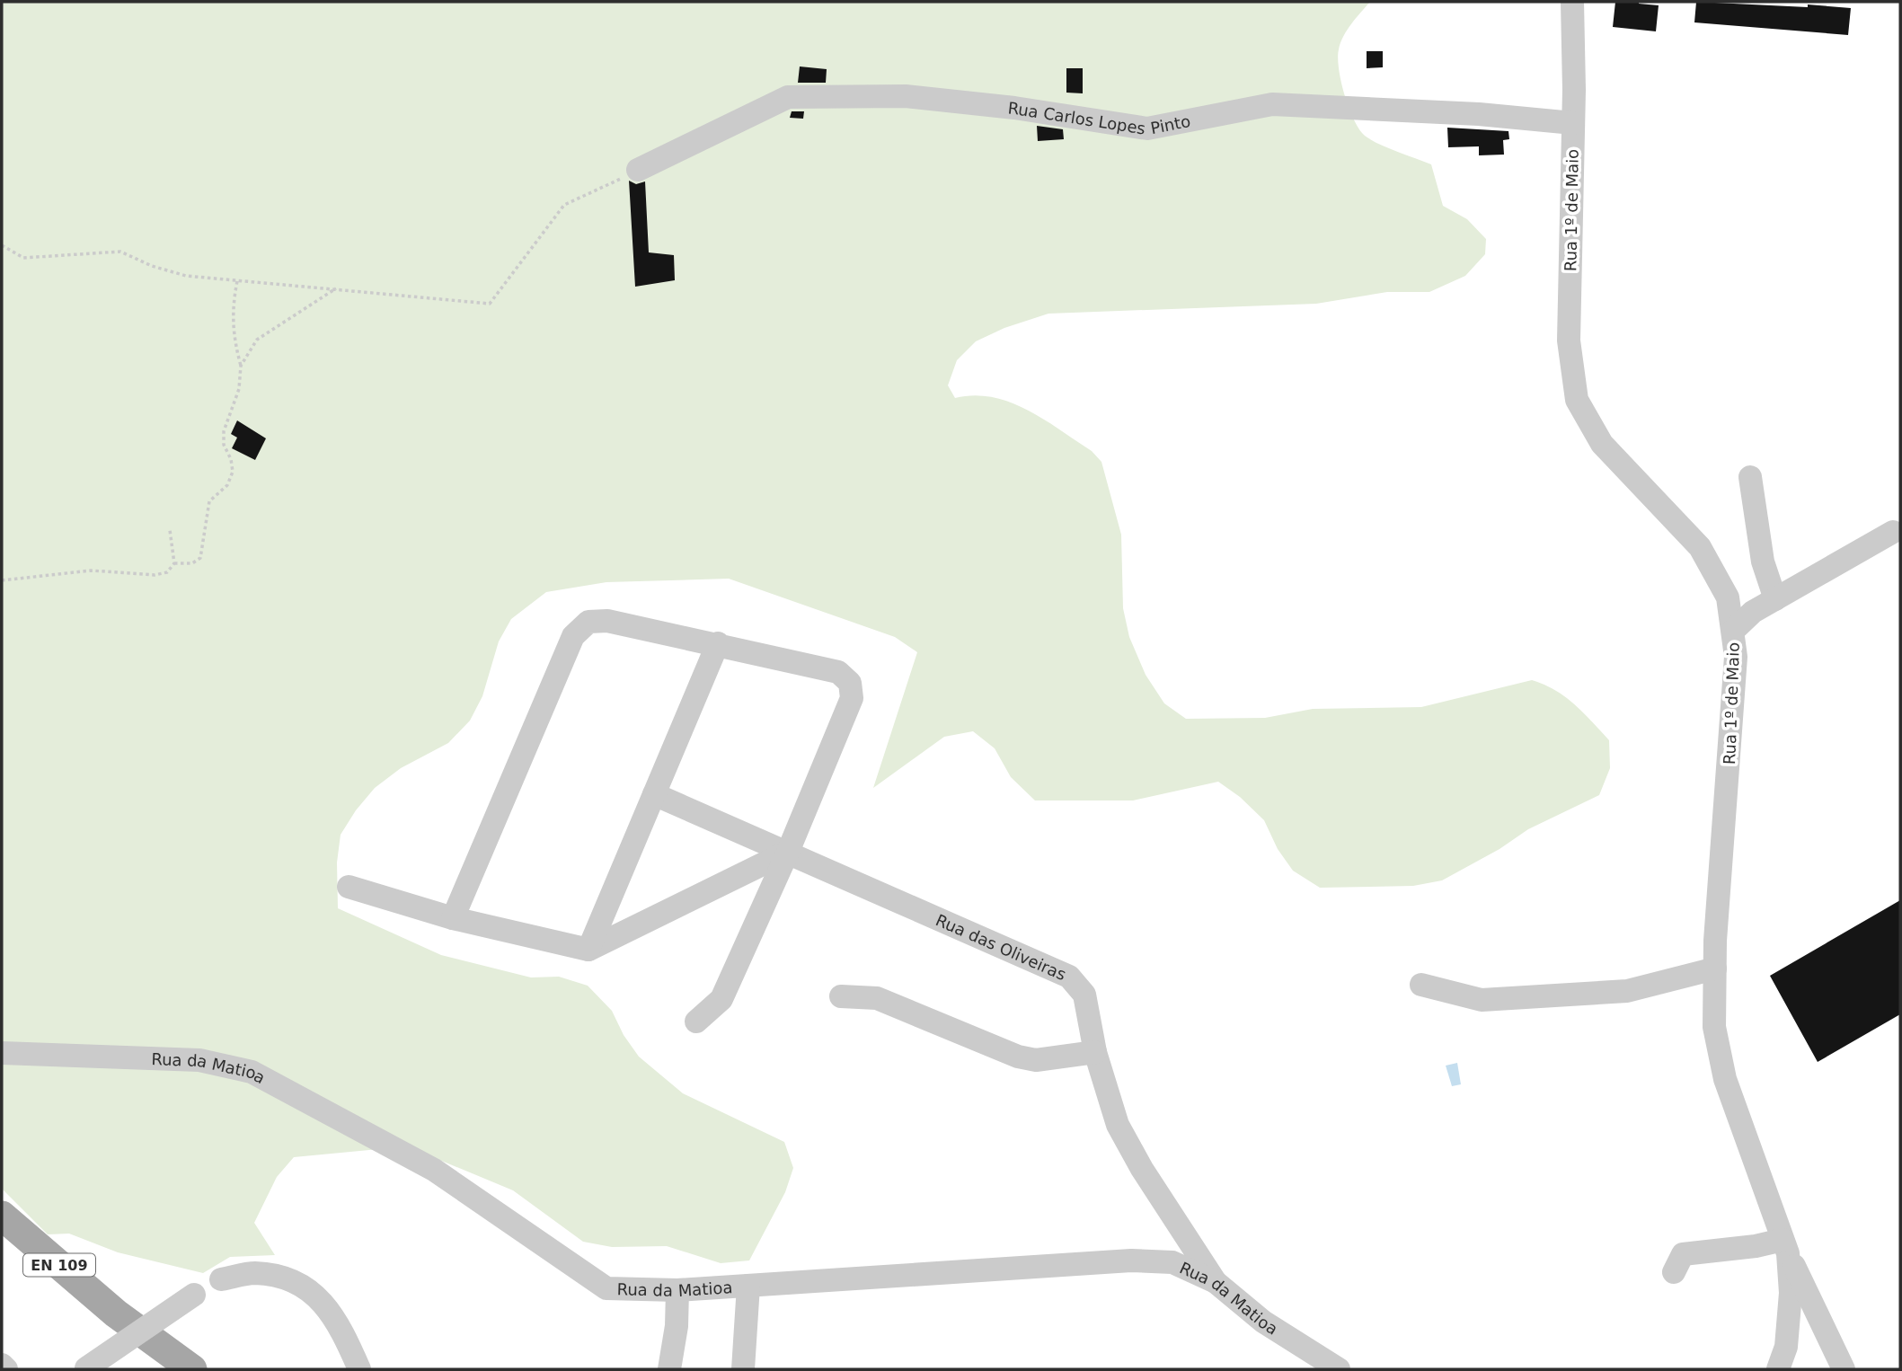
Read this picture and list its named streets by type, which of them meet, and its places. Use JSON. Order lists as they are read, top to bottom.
{
  "streets": {
    "main road": ["EN 109"],
    "street": [
      "Rua Carlos Lopes Pinto",
      "Rua 1º de Maio",
      "Rua das Oliveiras",
      "Rua da Matioa"
    ]
  },
  "crossings": [
    ["Rua Carlos Lopes Pinto", "Rua 1º de Maio"],
    ["Rua das Oliveiras", "Rua da Matioa"]
  ]
}
